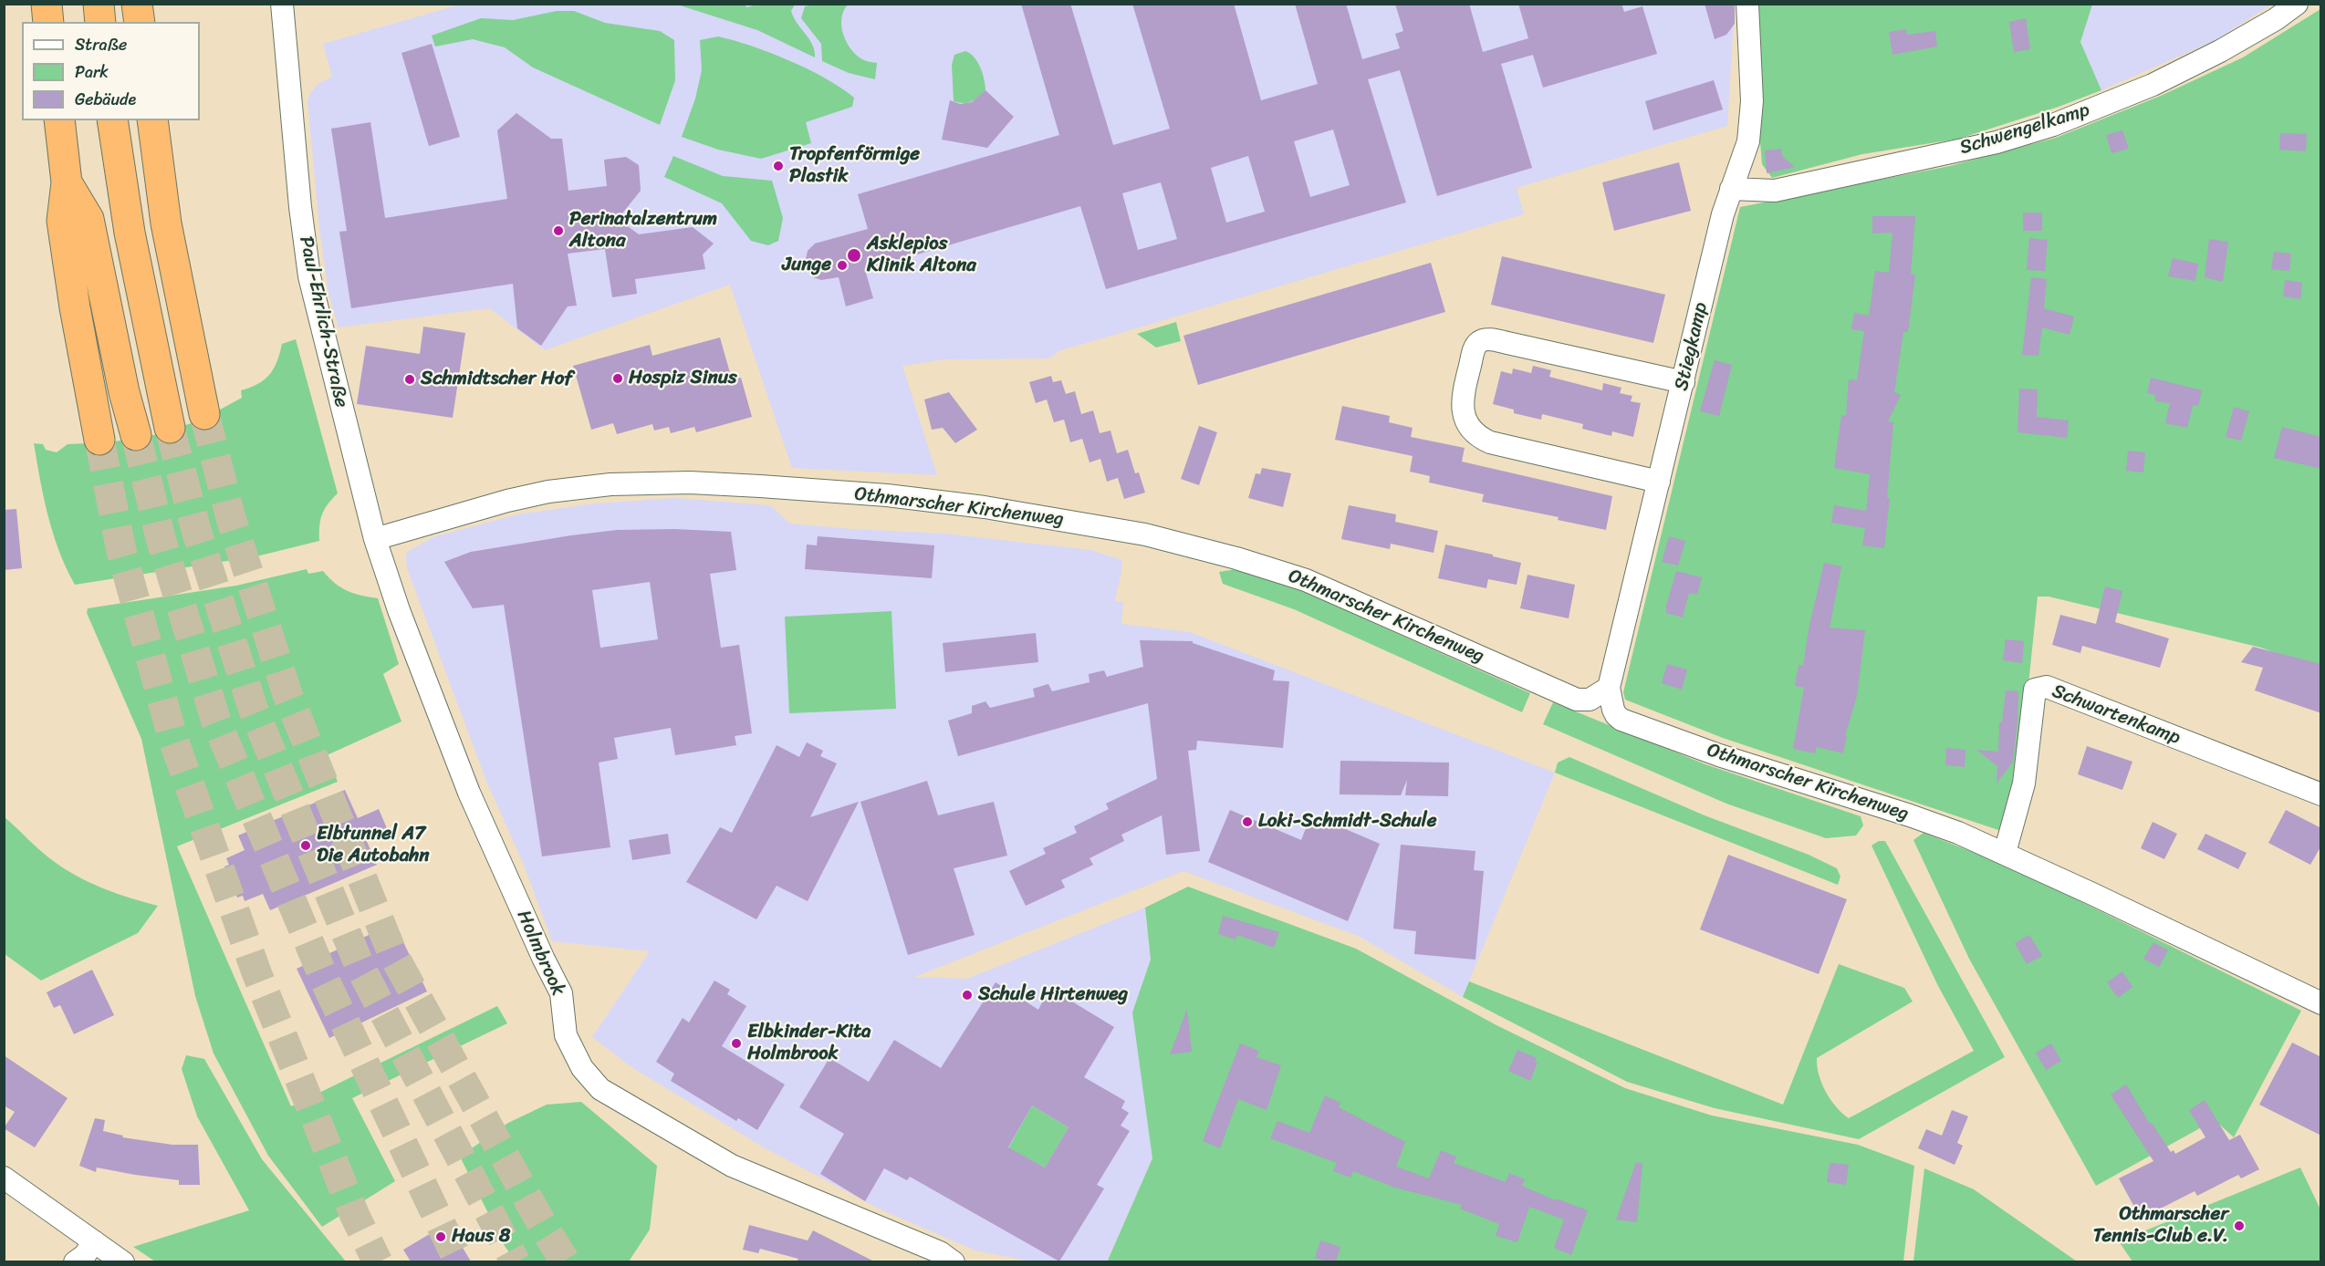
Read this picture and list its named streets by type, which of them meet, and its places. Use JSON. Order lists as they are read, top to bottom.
{
  "streets": {
    "street": [
      "Schwengelkamp",
      "Paul-Ehrlich-Straße",
      "Stiegkamp",
      "Othmarscher Kirchenweg",
      "Schwartenkamp",
      "Holmbrook"
    ]
  },
  "crossings": [
    ["Schwengelkamp", "Stiegkamp"],
    ["Paul-Ehrlich-Straße", "Othmarscher Kirchenweg"],
    ["Paul-Ehrlich-Straße", "Holmbrook"],
    ["Stiegkamp", "Othmarscher Kirchenweg"],
    ["Othmarscher Kirchenweg", "Schwartenkamp"],
    ["Othmarscher Kirchenweg", "Holmbrook"]
  ],
  "places": [
    "Tropfenförmige Plastik",
    "Perinatalzentrum Altona",
    "Asklepios Klinik Altona",
    "Junge",
    "Hospiz Sinus",
    "Schmidtscher Hof",
    "Loki-Schmidt-Schule",
    "Elbtunnel A7 Die Autobahn",
    "Schule Hirtenweg",
    "Elbkinder-Kita Holmbrook",
    "Othmarscher Tennis-Club e.V.",
    "Haus 8"
  ],
  "legend": ["Straße", "Park", "Gebäude"]
}
